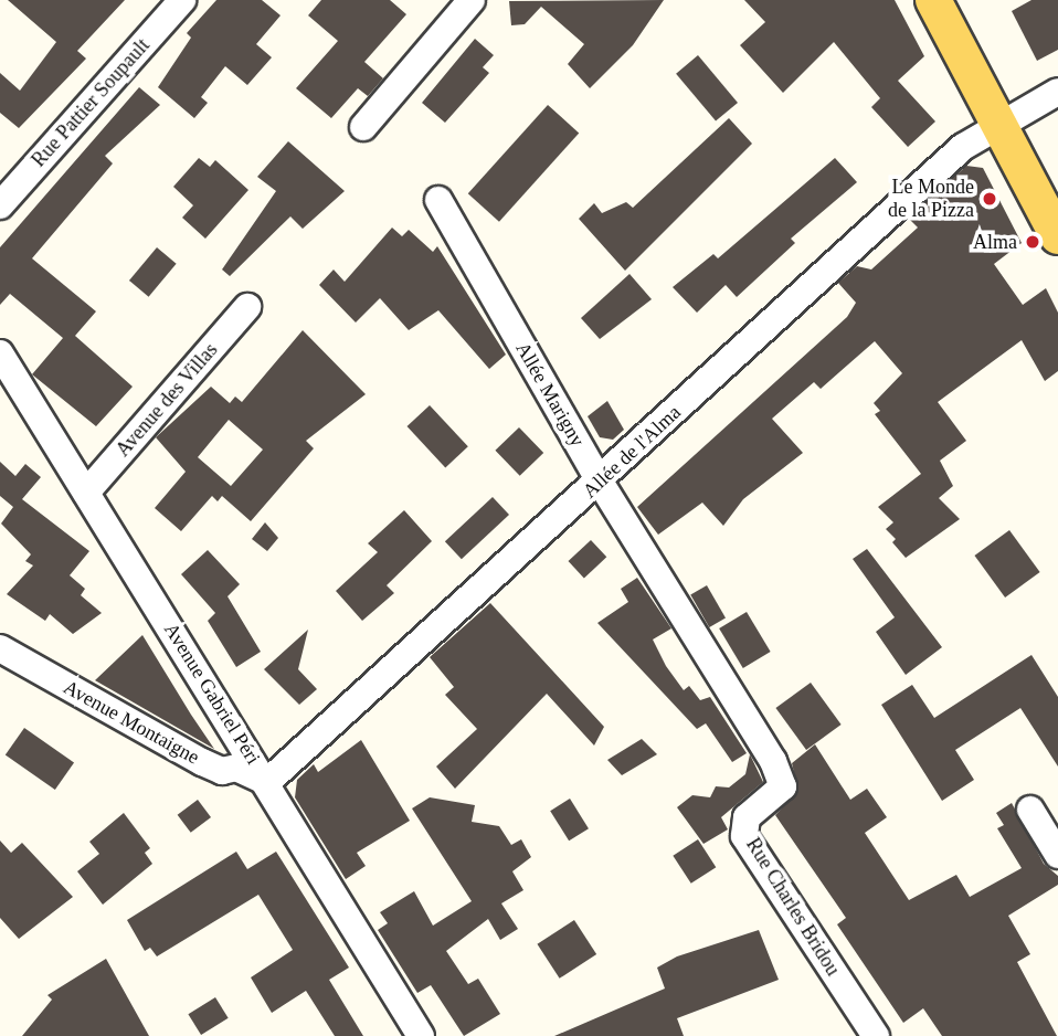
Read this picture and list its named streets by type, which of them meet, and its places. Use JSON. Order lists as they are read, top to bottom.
{
  "streets": {
    "street": [
      "Rue Pattier Soupault",
      "Allée Marigny",
      "Avenue des Villas",
      "Allée de l'Alma",
      "Avenue Gabriel Péri",
      "Avenue Montaigne",
      "Rue Charles Bridou"
    ]
  },
  "crossings": [
    ["Allée Marigny", "Allée de l'Alma"],
    ["Allée Marigny", "Rue Charles Bridou"],
    ["Avenue des Villas", "Avenue Gabriel Péri"],
    ["Allée de l'Alma", "Avenue Gabriel Péri"],
    ["Allée de l'Alma", "Avenue Montaigne"],
    ["Avenue Gabriel Péri", "Avenue Montaigne"]
  ],
  "places": ["Le Monde de la Pizza", "Alma"]
}
